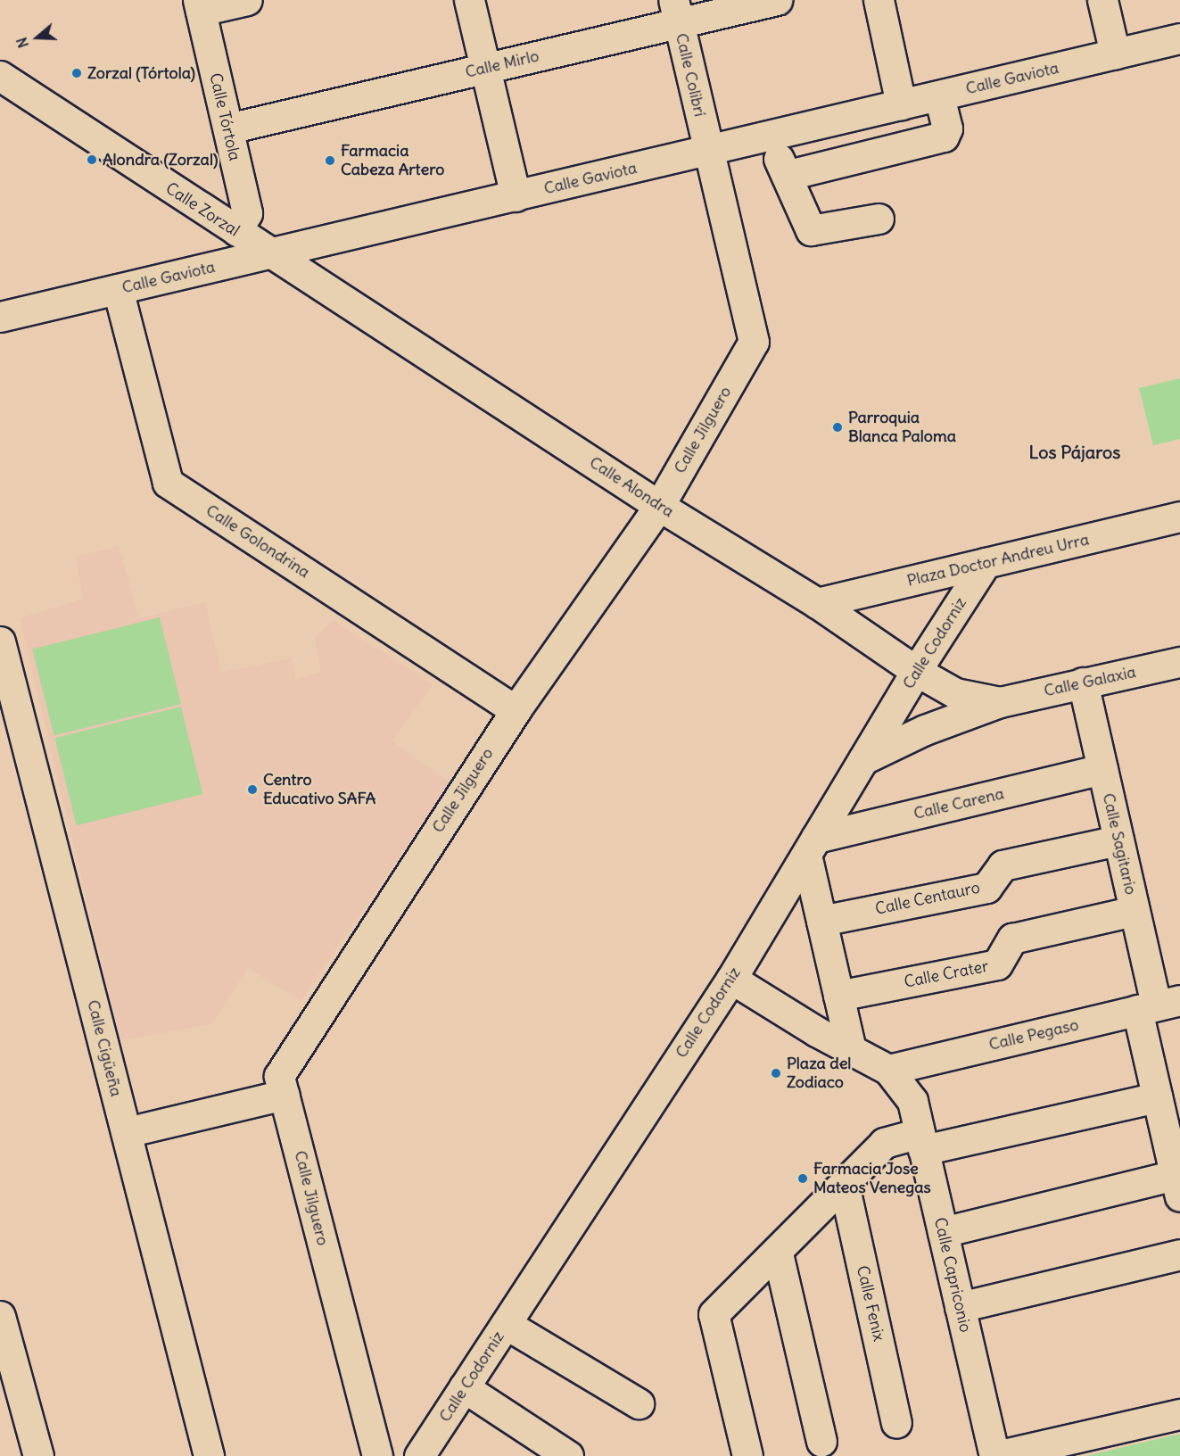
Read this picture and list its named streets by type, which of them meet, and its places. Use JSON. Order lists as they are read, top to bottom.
{
  "streets": {
    "street": [
      "Calle Mirlo",
      "Calle Colibrí",
      "Calle Gaviota",
      "Calle Tórtola",
      "Calle Zorzal",
      "Calle Jilguero",
      "Calle Alondra",
      "Calle Golondrina",
      "Plaza Doctor Andreu Urra",
      "Calle Codorniz",
      "Calle Galaxia",
      "Calle Carena",
      "Calle Sagitario",
      "Calle Centauro",
      "Calle Crater",
      "Calle Pegaso",
      "Calle Cigüeña",
      "Calle Capriconio",
      "Calle Fenix"
    ]
  },
  "crossings": [
    ["Calle Mirlo", "Calle Colibrí"],
    ["Calle Mirlo", "Calle Tórtola"],
    ["Calle Colibrí", "Calle Gaviota"],
    ["Calle Colibrí", "Calle Jilguero"],
    ["Calle Gaviota", "Calle Zorzal"],
    ["Calle Gaviota", "Calle Jilguero"],
    ["Calle Gaviota", "Calle Alondra"],
    ["Calle Gaviota", "Calle Golondrina"],
    ["Calle Tórtola", "Calle Zorzal"],
    ["Calle Zorzal", "Calle Alondra"],
    ["Calle Jilguero", "Calle Alondra"],
    ["Calle Jilguero", "Calle Golondrina"],
    ["Calle Alondra", "Plaza Doctor Andreu Urra"],
    ["Calle Alondra", "Calle Codorniz"],
    ["Calle Alondra", "Calle Galaxia"],
    ["Plaza Doctor Andreu Urra", "Calle Codorniz"],
    ["Calle Codorniz", "Calle Carena"],
    ["Calle Galaxia", "Calle Sagitario"],
    ["Calle Carena", "Calle Sagitario"],
    ["Calle Sagitario", "Calle Centauro"],
    ["Calle Sagitario", "Calle Crater"],
    ["Calle Sagitario", "Calle Pegaso"],
    ["Calle Pegaso", "Calle Capriconio"]
  ],
  "districts": ["Los Pájaros"],
  "places": [
    "Zorzal (Tórtola)",
    "Alondra (Zorzal)",
    "Farmacia Cabeza Artero",
    "Parroquia Blanca Paloma",
    "Centro Educativo SAFA",
    "Plaza del Zodiaco",
    "Farmacia Jose Mateos Venegas"
  ],
  "north": "left"
}
